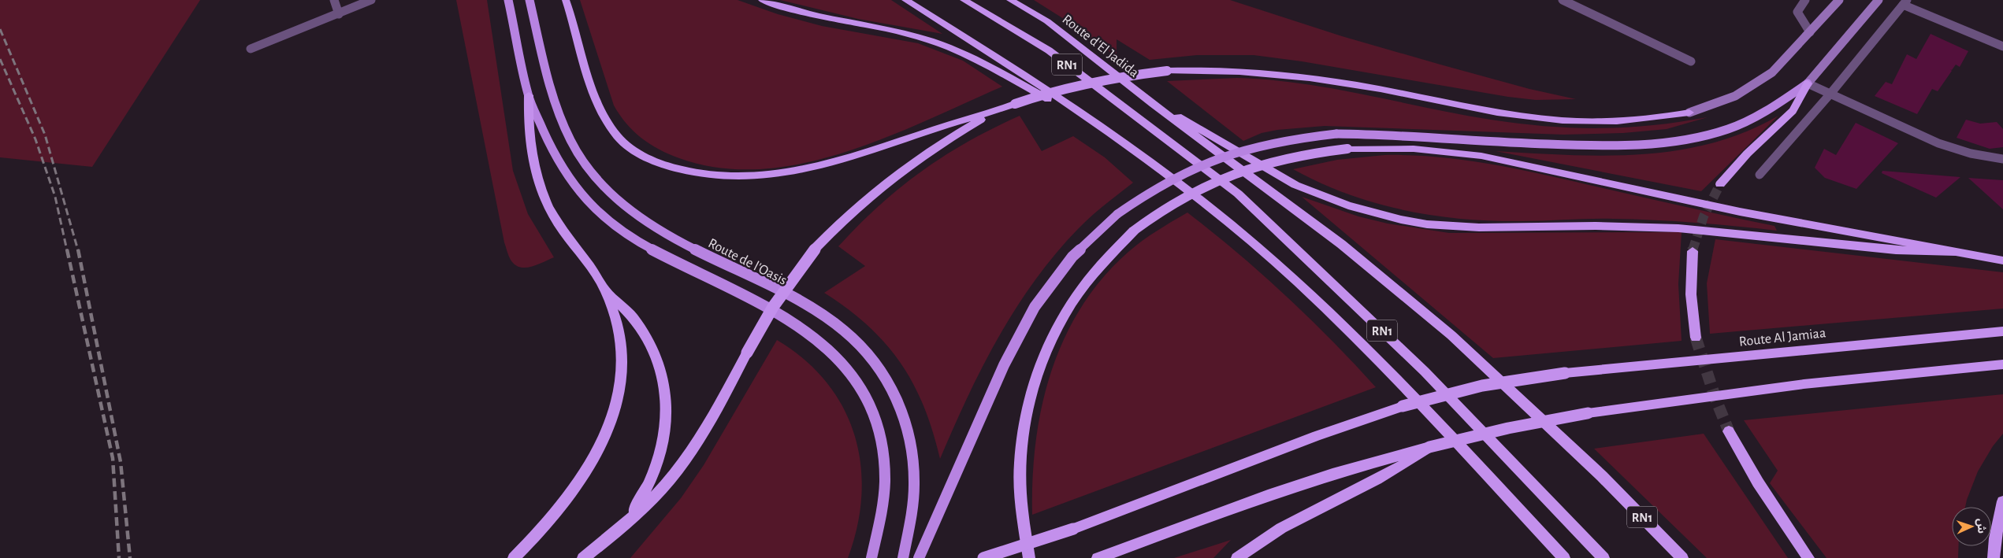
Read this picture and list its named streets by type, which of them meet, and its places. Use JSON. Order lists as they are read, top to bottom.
{
  "streets": {
    "highway": ["Route d'El Jadida", "RN1", "Route Al Jamiaa"],
    "main road": ["Route de l'Oasis"]
  },
  "crossings": [
    ["Route d'El Jadida", "RN1"]
  ],
  "north": "right"
}
